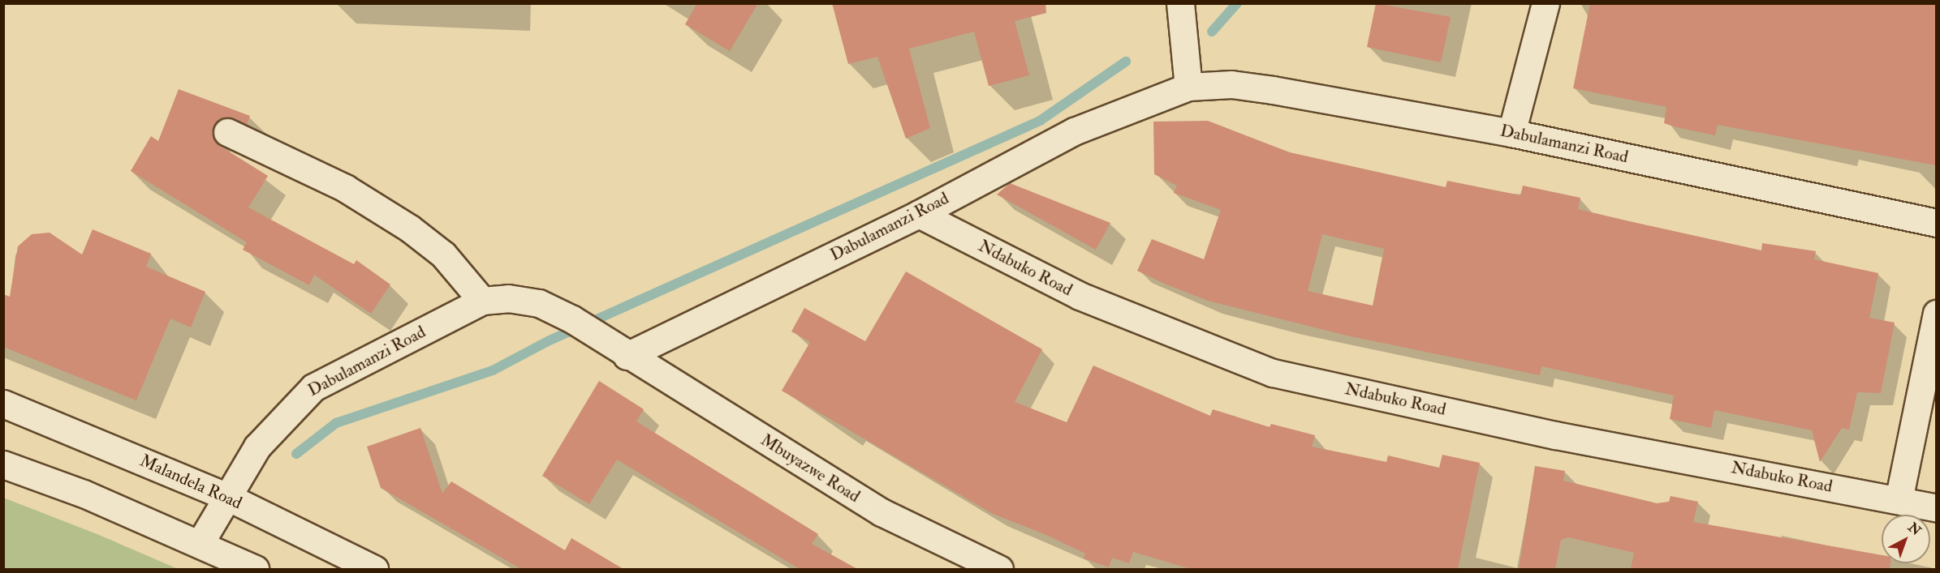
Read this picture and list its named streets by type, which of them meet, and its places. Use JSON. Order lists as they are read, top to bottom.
{
  "streets": {
    "street": [
      "Dabulamanzi Road",
      "Ndabuko Road",
      "Mbuyazwe Road",
      "Malandela Road"
    ]
  },
  "crossings": [
    ["Dabulamanzi Road", "Ndabuko Road"],
    ["Dabulamanzi Road", "Mbuyazwe Road"],
    ["Dabulamanzi Road", "Malandela Road"]
  ],
  "north": "top right"
}
